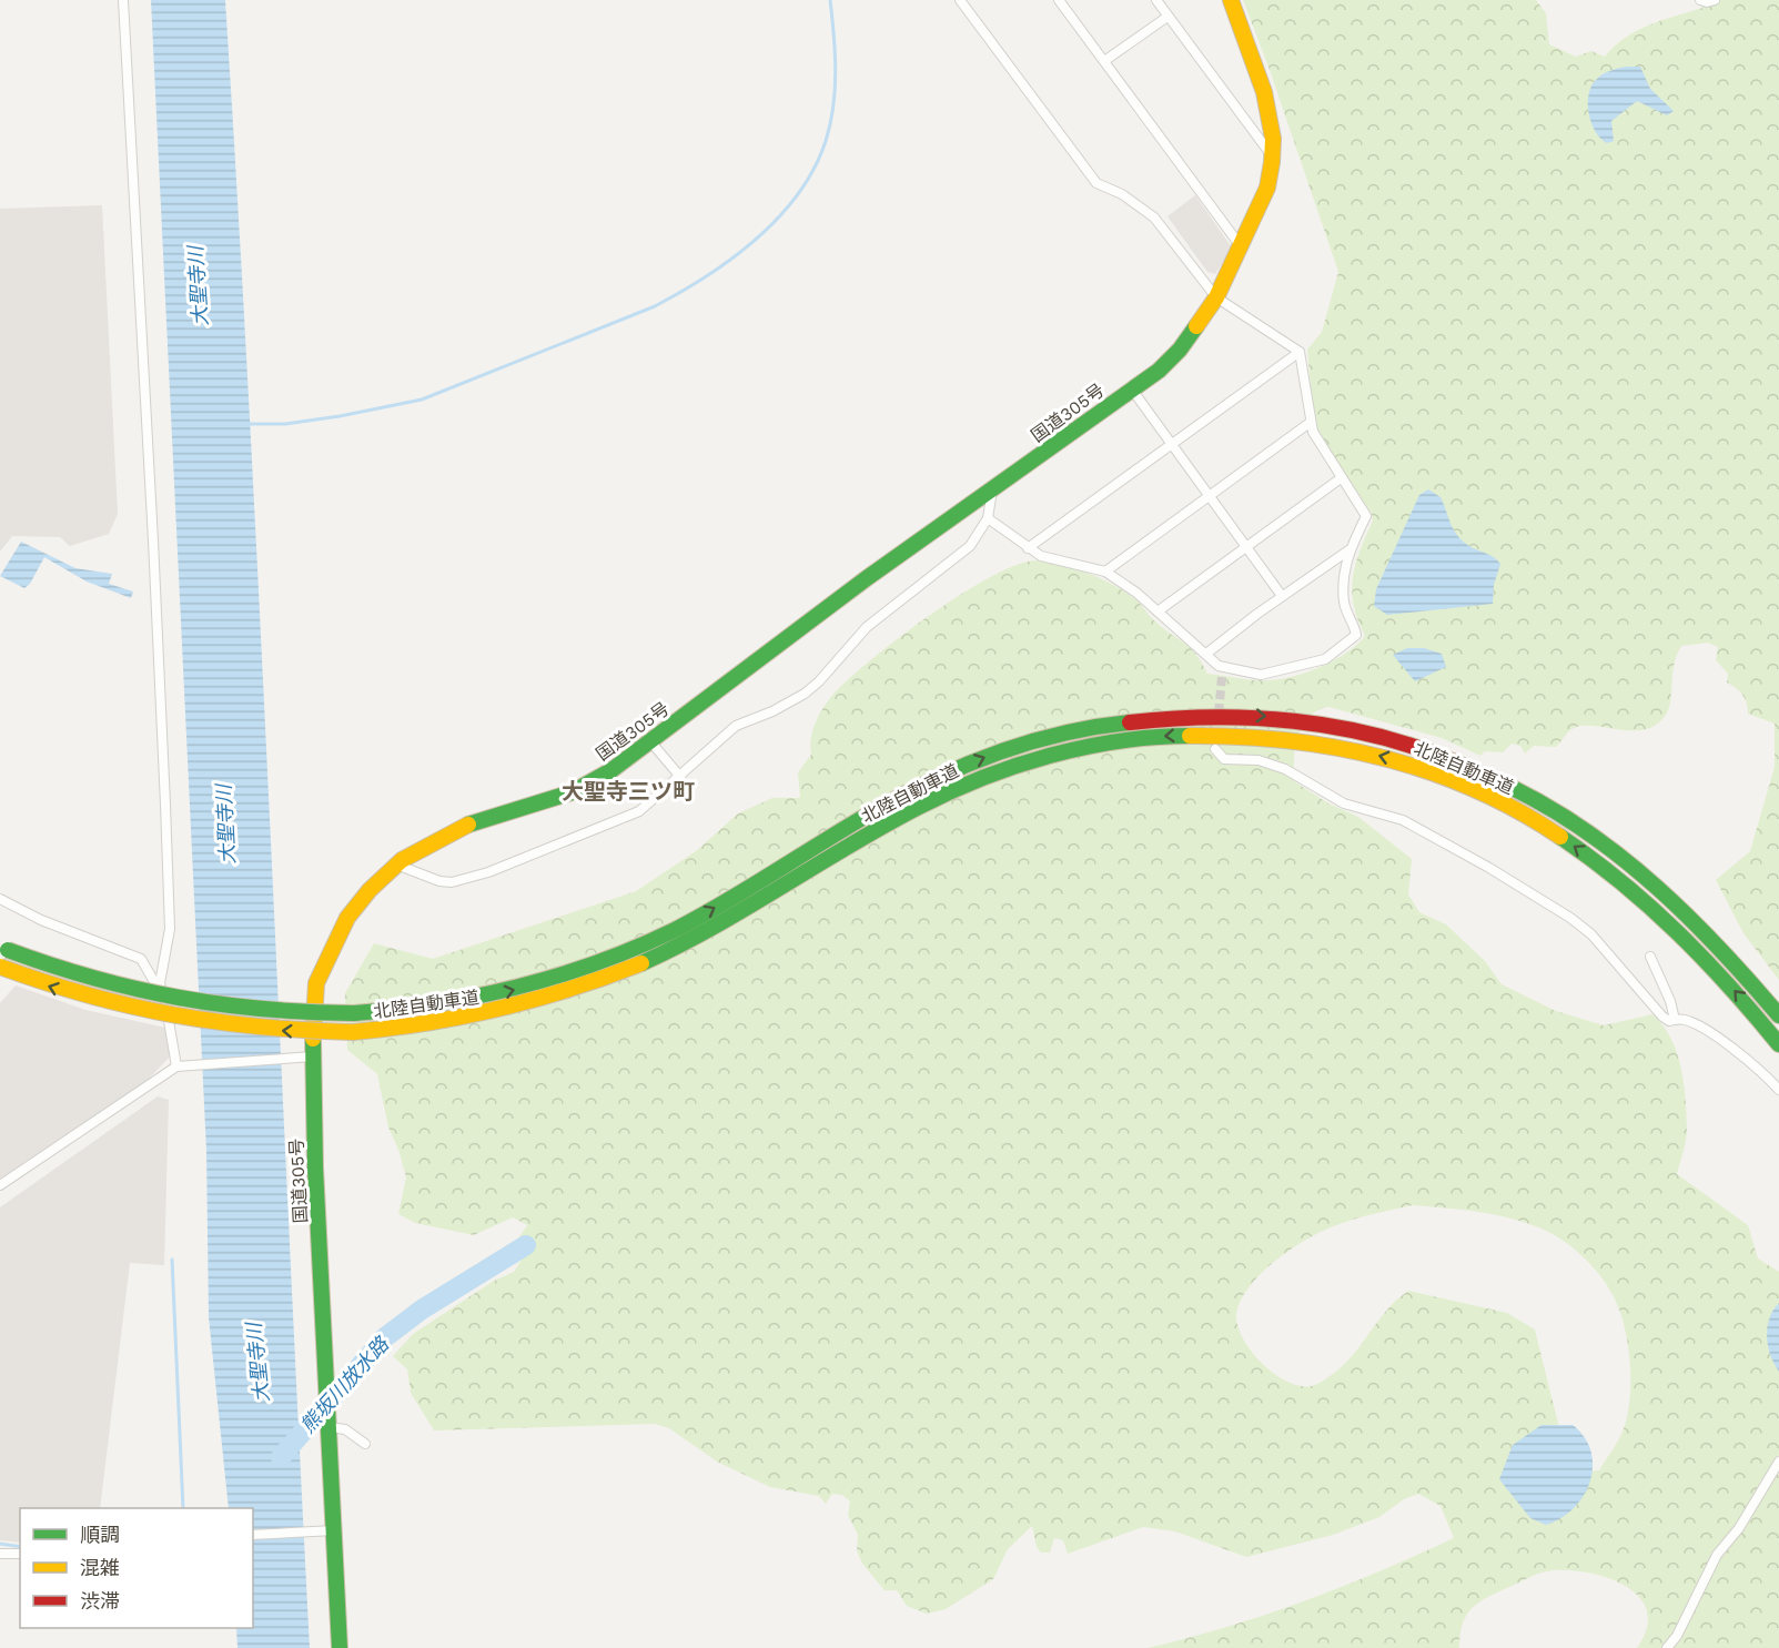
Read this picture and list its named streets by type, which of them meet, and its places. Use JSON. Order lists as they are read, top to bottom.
{
  "streets": {
    "highway": ["国道305号", "北陸自動車道"]
  },
  "districts": ["大聖寺三ツ町"],
  "water": ["大聖寺川", "熊坂川放水路"],
  "legend": ["順調", "混雑", "渋滞"]
}
